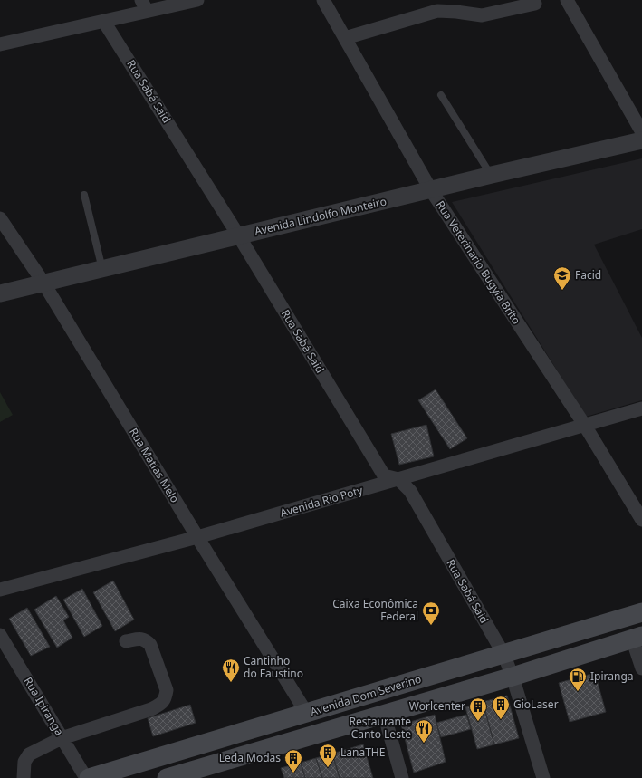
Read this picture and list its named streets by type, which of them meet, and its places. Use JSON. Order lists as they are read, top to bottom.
{
  "streets": {
    "main road": ["Avenida Dom Severino"],
    "street": [
      "Rua Sabá Said",
      "Avenida Lindolfo Monteiro",
      "Rua Veterinario Bugyia Brito",
      "Rua Matias Melo",
      "Avenida Rio Poty",
      "Rua Ipiranga"
    ]
  },
  "crossings": [
    ["Rua Sabá Said", "Avenida Lindolfo Monteiro"],
    ["Rua Sabá Said", "Avenida Rio Poty"],
    ["Rua Sabá Said", "Avenida Dom Severino"],
    ["Avenida Lindolfo Monteiro", "Rua Veterinario Bugyia Brito"],
    ["Avenida Lindolfo Monteiro", "Rua Matias Melo"],
    ["Rua Veterinario Bugyia Brito", "Avenida Rio Poty"],
    ["Rua Matias Melo", "Avenida Rio Poty"],
    ["Rua Matias Melo", "Avenida Dom Severino"],
    ["Avenida Dom Severino", "Rua Ipiranga"]
  ],
  "places": {
    "school or university": ["Facid"],
    "bank": ["Caixa Econômica Federal"],
    "restaurant": ["Cantinho do Faustino", "Restaurante Canto Leste"],
    "fuel station": ["Ipiranga"],
    "building": [
      "GioLaser",
      "Worlcenter",
      "LanaTHE",
      "Leda Modas"
    ]
  }
}
